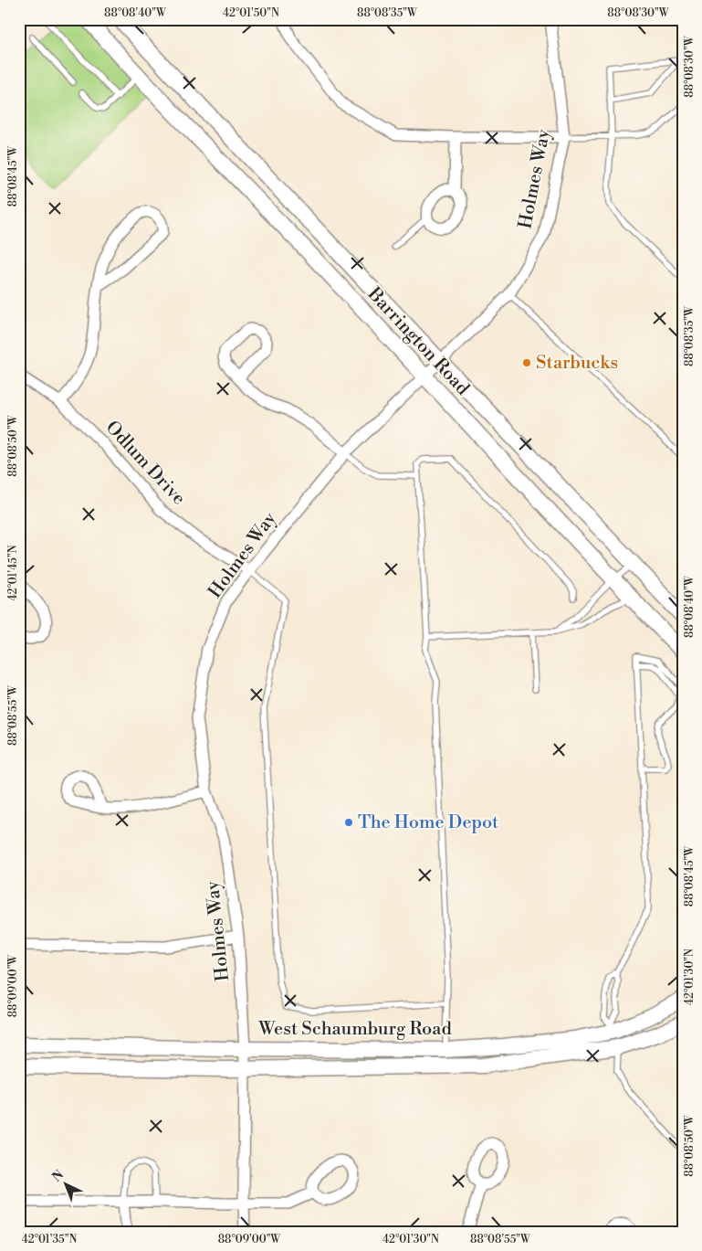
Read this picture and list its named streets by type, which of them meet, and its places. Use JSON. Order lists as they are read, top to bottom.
{
  "streets": {
    "main road": ["Barrington Road", "West Schaumburg Road"],
    "street": ["Holmes Way", "Odlum Drive"]
  },
  "crossings": [
    ["Holmes Way", "Barrington Road"],
    ["Holmes Way", "Odlum Drive"],
    ["Holmes Way", "West Schaumburg Road"]
  ],
  "places": ["Starbucks", "The Home Depot"],
  "north": "top left",
  "coordinates": [
    "88°08'40\"W",
    "42°01'50\"N",
    "88°08'35\"W",
    "88°08'30\"W",
    "88°08'45\"W",
    "88°08'50\"W",
    "42°01'45\"N",
    "88°08'55\"W",
    "42°01'30\"N",
    "88°09'00\"W",
    "42°01'35\"N"
  ]
}
